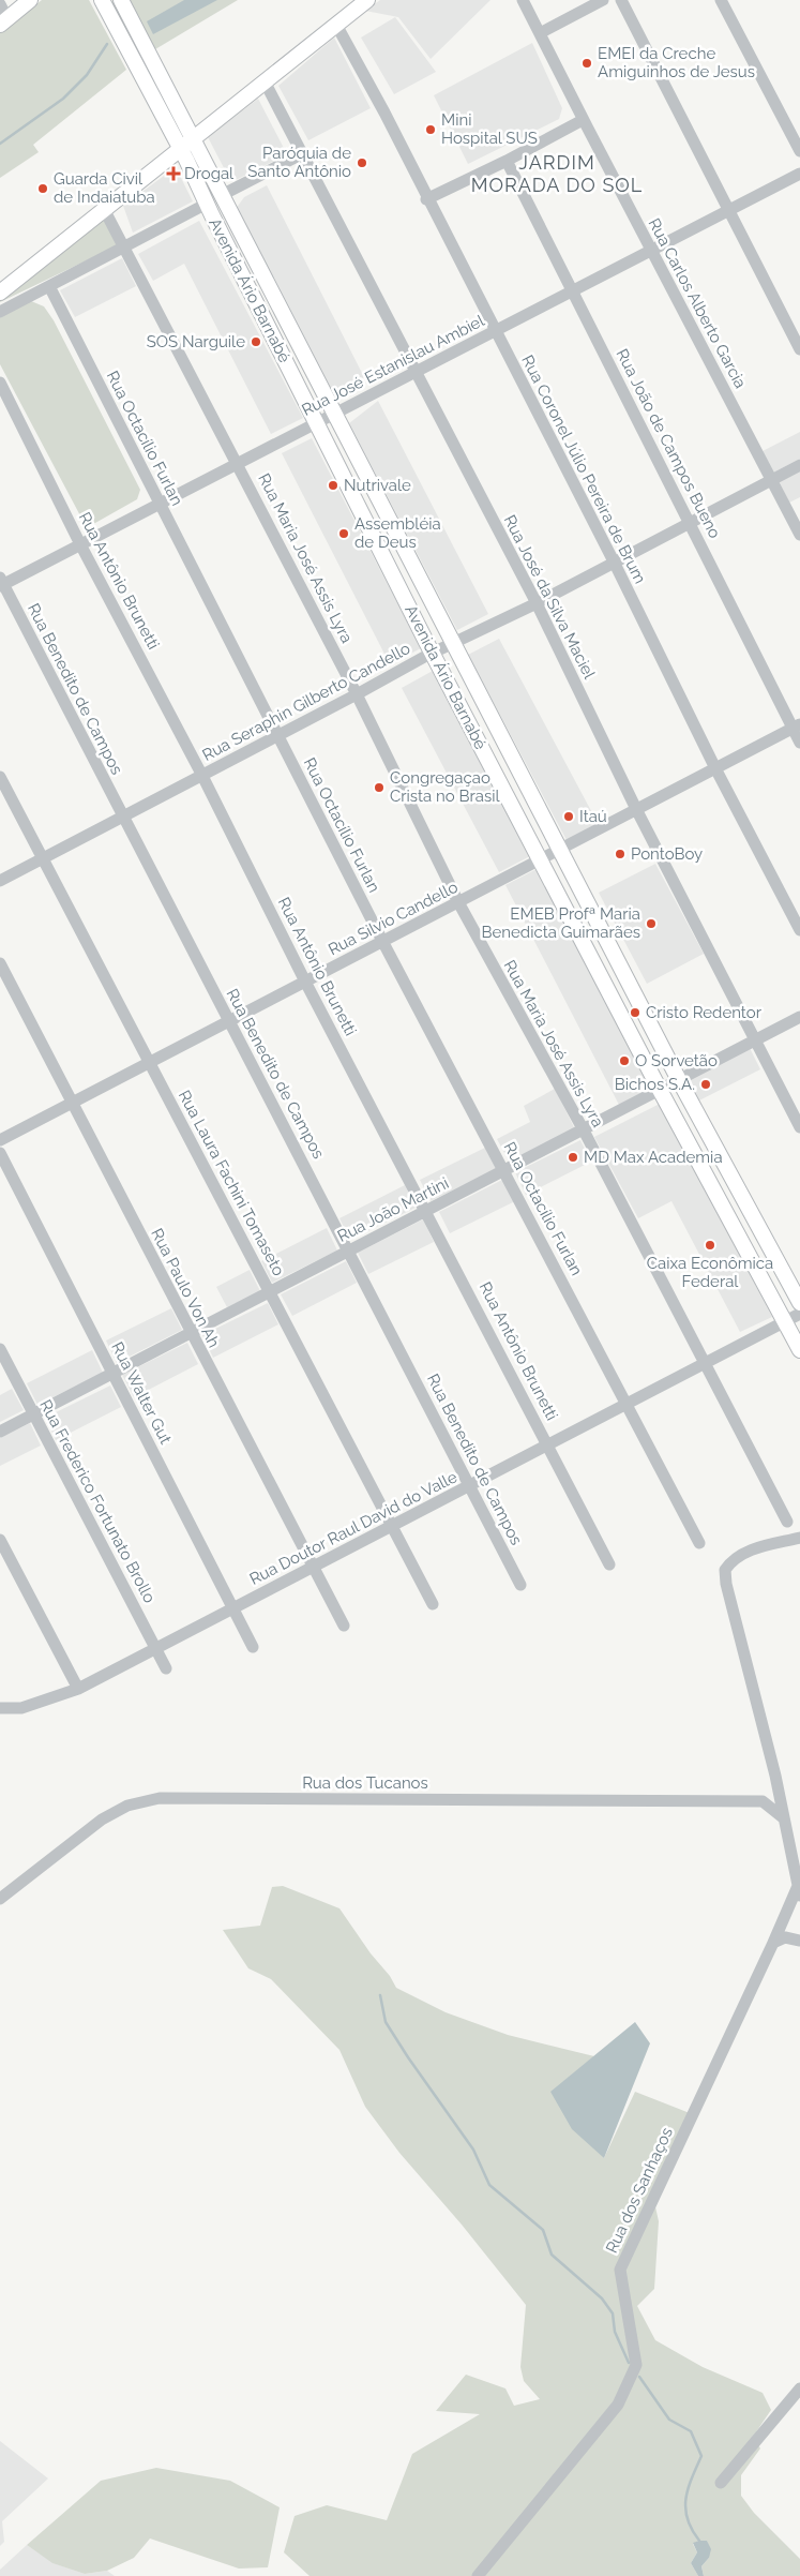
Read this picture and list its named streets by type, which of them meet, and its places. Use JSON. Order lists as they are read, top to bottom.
{
  "streets": {
    "main road": ["Avenida Ário Barnabé"],
    "street": [
      "Rua Carlos Alberto Garcia",
      "Rua José Estanislau Ambiel",
      "Rua Octacílio Furlan",
      "Rua João de Campos Bueno",
      "Rua Coronel Júlio Pereira de Brum",
      "Rua Maria José Assis Lyra",
      "Rua Antônio Brunetti",
      "Rua José da Silva Maciel",
      "Rua Benedito de Campos",
      "Rua Seraphin Gilberto Candello",
      "Rua Silvio Candello",
      "Rua Laura Fachini Tomaseto",
      "Rua João Martini",
      "Rua Paulo Von Ah",
      "Rua Walter Gut",
      "Rua Frederico Fortunato Brollo",
      "Rua Doutor Raul David do Valle",
      "Rua dos Tucanos",
      "Rua dos Sanhaços"
    ]
  },
  "crossings": [
    ["Avenida Ário Barnabé", "Rua José Estanislau Ambiel"],
    ["Avenida Ário Barnabé", "Rua Seraphin Gilberto Candello"],
    ["Avenida Ário Barnabé", "Rua Silvio Candello"],
    ["Avenida Ário Barnabé", "Rua João Martini"],
    ["Avenida Ário Barnabé", "Rua Doutor Raul David do Valle"],
    ["Rua Carlos Alberto Garcia", "Rua José Estanislau Ambiel"],
    ["Rua Carlos Alberto Garcia", "Rua Seraphin Gilberto Candello"],
    ["Rua José Estanislau Ambiel", "Rua Octacílio Furlan"],
    ["Rua José Estanislau Ambiel", "Rua João de Campos Bueno"],
    ["Rua José Estanislau Ambiel", "Rua Coronel Júlio Pereira de Brum"],
    ["Rua José Estanislau Ambiel", "Rua Maria José Assis Lyra"],
    ["Rua José Estanislau Ambiel", "Rua Antônio Brunetti"],
    ["Rua José Estanislau Ambiel", "Rua José da Silva Maciel"],
    ["Rua José Estanislau Ambiel", "Rua Benedito de Campos"],
    ["Rua Octacílio Furlan", "Rua Seraphin Gilberto Candello"],
    ["Rua Octacílio Furlan", "Rua Silvio Candello"],
    ["Rua Octacílio Furlan", "Rua João Martini"],
    ["Rua Octacílio Furlan", "Rua Doutor Raul David do Valle"],
    ["Rua João de Campos Bueno", "Rua Seraphin Gilberto Candello"],
    ["Rua João de Campos Bueno", "Rua Silvio Candello"],
    ["Rua Coronel Júlio Pereira de Brum", "Rua Seraphin Gilberto Candello"],
    ["Rua Coronel Júlio Pereira de Brum", "Rua Silvio Candello"],
    ["Rua Maria José Assis Lyra", "Rua Seraphin Gilberto Candello"],
    ["Rua Maria José Assis Lyra", "Rua Silvio Candello"],
    ["Rua Maria José Assis Lyra", "Rua João Martini"],
    ["Rua Maria José Assis Lyra", "Rua Doutor Raul David do Valle"],
    ["Rua Antônio Brunetti", "Rua Seraphin Gilberto Candello"],
    ["Rua Antônio Brunetti", "Rua Silvio Candello"],
    ["Rua Antônio Brunetti", "Rua João Martini"],
    ["Rua Antônio Brunetti", "Rua Doutor Raul David do Valle"],
    ["Rua José da Silva Maciel", "Rua Seraphin Gilberto Candello"],
    ["Rua José da Silva Maciel", "Rua Silvio Candello"],
    ["Rua José da Silva Maciel", "Rua João Martini"],
    ["Rua Benedito de Campos", "Rua Seraphin Gilberto Candello"],
    ["Rua Benedito de Campos", "Rua Silvio Candello"],
    ["Rua Benedito de Campos", "Rua João Martini"],
    ["Rua Benedito de Campos", "Rua Doutor Raul David do Valle"],
    ["Rua Seraphin Gilberto Candello", "Rua Laura Fachini Tomaseto"],
    ["Rua Silvio Candello", "Rua Laura Fachini Tomaseto"],
    ["Rua Silvio Candello", "Rua Paulo Von Ah"],
    ["Rua Laura Fachini Tomaseto", "Rua João Martini"],
    ["Rua Laura Fachini Tomaseto", "Rua Doutor Raul David do Valle"],
    ["Rua João Martini", "Rua Paulo Von Ah"],
    ["Rua João Martini", "Rua Walter Gut"],
    ["Rua João Martini", "Rua Frederico Fortunato Brollo"],
    ["Rua Paulo Von Ah", "Rua Doutor Raul David do Valle"],
    ["Rua Walter Gut", "Rua Doutor Raul David do Valle"],
    ["Rua Frederico Fortunato Brollo", "Rua Doutor Raul David do Valle"]
  ],
  "districts": ["JARDIM MORADA DO SOL"],
  "places": {
    "other": [
      "EMEI da Creche Amiguinhos de Jesus",
      "Mini Hospital SUS",
      "Paróquia de Santo Antônio",
      "Guarda Civil de Indaiatuba",
      "SOS Narguile",
      "Nutrivale",
      "Assembléia de Deus",
      "Congregaçao Crista no Brasil",
      "Itaú",
      "PontoBoy",
      "EMEB Profª Maria Benedicta Guimarães",
      "Cristo Redentor",
      "O Sorvetão",
      "Bichos S.A.",
      "MD Max Academia",
      "Caixa Econômica Federal"
    ],
    "health": ["Drogal"]
  }
}
